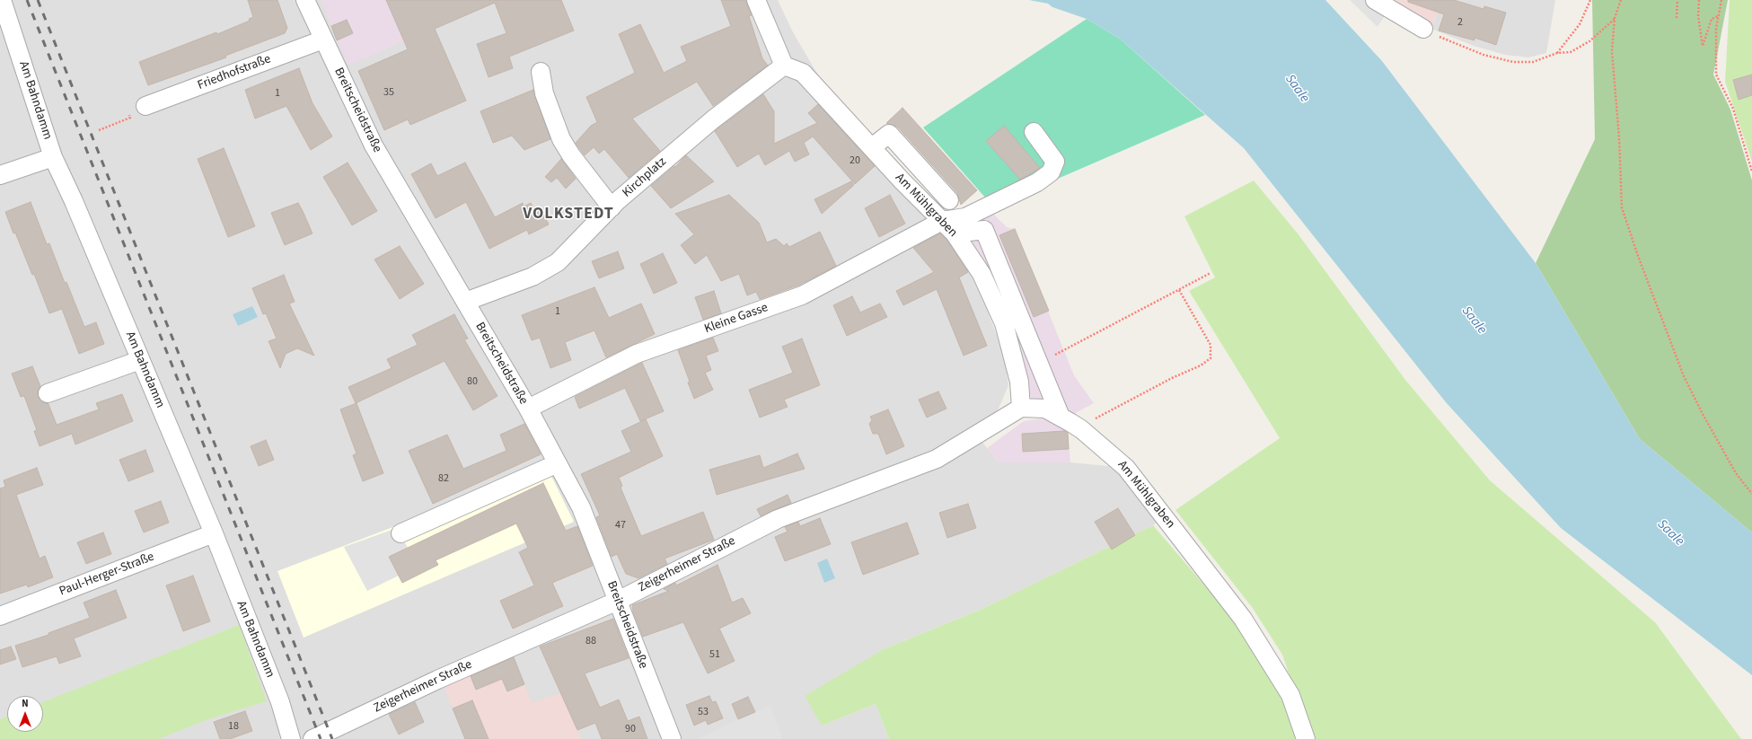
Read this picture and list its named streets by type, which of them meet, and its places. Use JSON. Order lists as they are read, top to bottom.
{
  "streets": {
    "street": [
      "Friedhofstraße",
      "Am Bahndamm",
      "Breitscheidstraße",
      "Kirchplatz",
      "Am Mühlgraben",
      "Kleine Gasse",
      "Zeigerheimer Straße",
      "Paul-Herger-Straße"
    ]
  },
  "crossings": [
    ["Friedhofstraße", "Breitscheidstraße"],
    ["Am Bahndamm", "Paul-Herger-Straße"],
    ["Breitscheidstraße", "Kirchplatz"],
    ["Breitscheidstraße", "Kleine Gasse"],
    ["Breitscheidstraße", "Zeigerheimer Straße"],
    ["Kirchplatz", "Am Mühlgraben"],
    ["Am Mühlgraben", "Kleine Gasse"],
    ["Am Mühlgraben", "Zeigerheimer Straße"]
  ],
  "districts": ["VOLKSTEDT"],
  "water": ["Saale"],
  "house_numbers": [
    "2",
    "35",
    "1",
    "20",
    "1",
    "80",
    "82",
    "47",
    "88",
    "51",
    "53",
    "18",
    "90"
  ],
  "north": "top"
}
